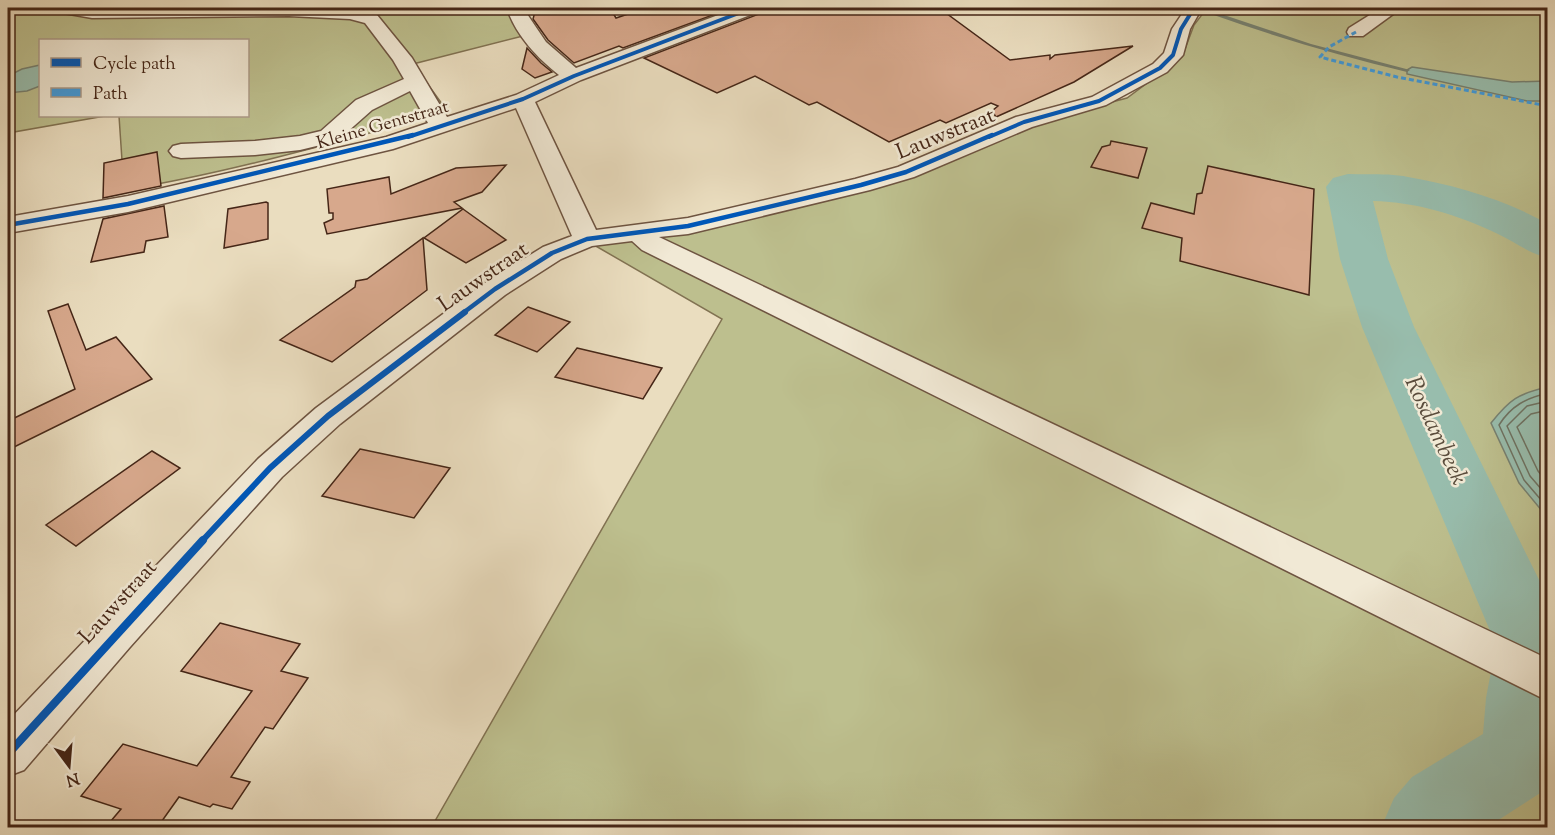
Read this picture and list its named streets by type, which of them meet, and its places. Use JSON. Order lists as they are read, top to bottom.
{
  "streets": {
    "street": ["Kleine Gentstraat", "Lauwstraat"]
  },
  "water": ["Rosdambeek"],
  "legend": ["Cycle path", "Path"],
  "north": "bottom"
}
